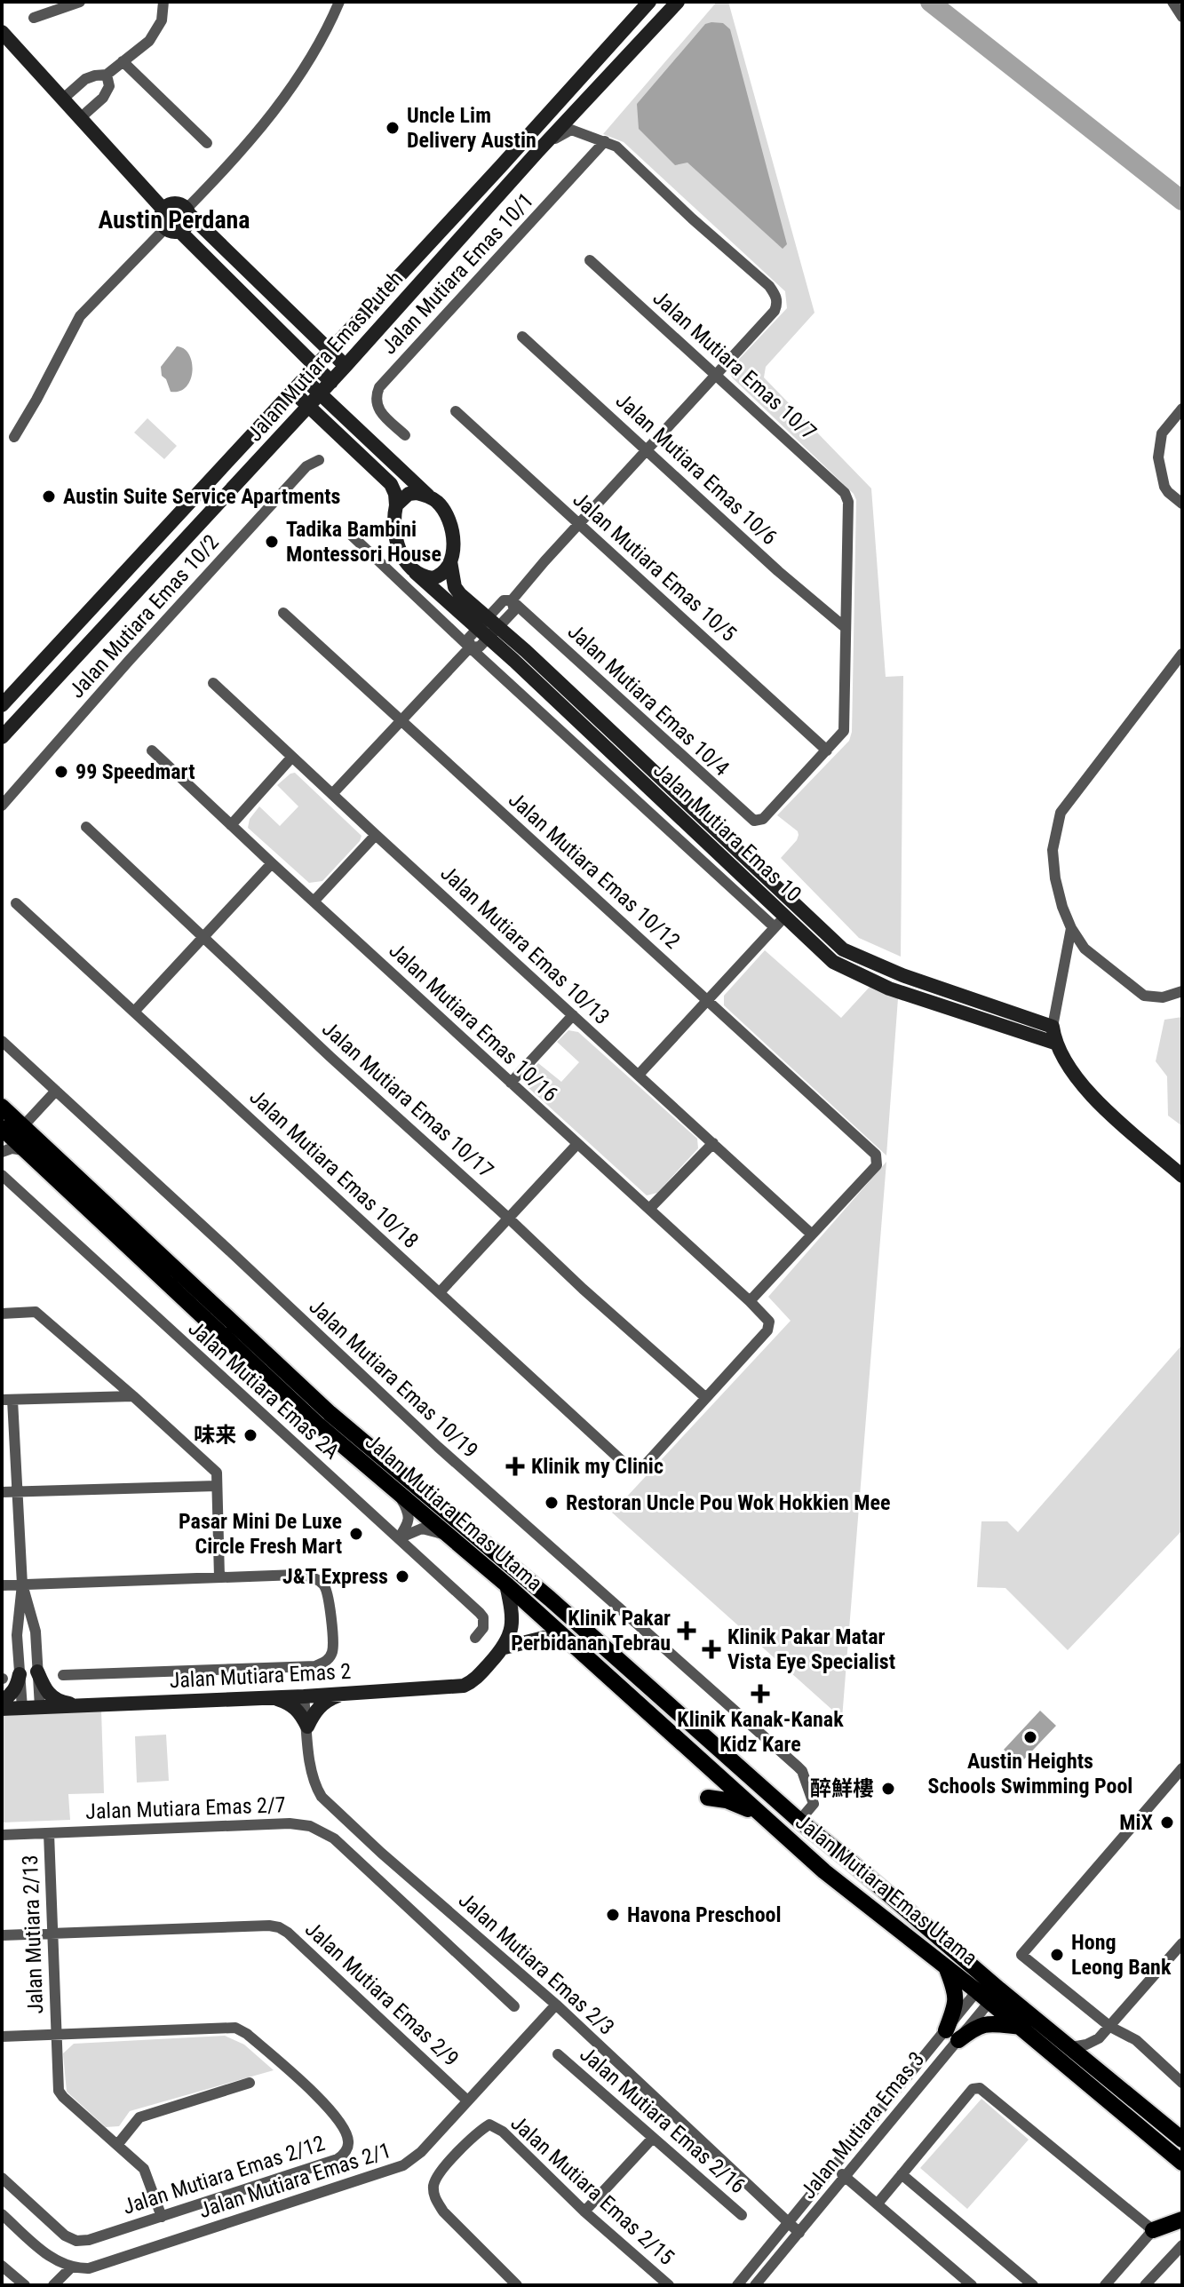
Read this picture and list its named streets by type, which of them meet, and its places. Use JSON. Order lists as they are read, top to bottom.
{
  "streets": {
    "main road": ["Jalan Mutiara Emas Utama"],
    "street": [
      "Jalan Mutiara Emas 10/1",
      "Jalan Mutiara Emas Puteh",
      "Jalan Mutiara Emas 10/7",
      "Jalan Mutiara Emas 10/6",
      "Jalan Mutiara Emas 10/5",
      "Jalan Mutiara Emas 10/2",
      "Jalan Mutiara Emas 10/4",
      "Jalan Mutiara Emas 10",
      "Jalan Mutiara Emas 10/12",
      "Jalan Mutiara Emas 10/13",
      "Jalan Mutiara Emas 10/16",
      "Jalan Mutiara Emas 10/17",
      "Jalan Mutiara Emas 10/18",
      "Jalan Mutiara Emas 10/19",
      "Jalan Mutiara Emas 2A",
      "Jalan Mutiara Emas 2",
      "Jalan Mutiara Emas 2/7",
      "Jalan Mutiara 2/13",
      "Jalan Mutiara Emas 2/3",
      "Jalan Mutiara Emas 2/9",
      "Jalan Mutiara Emas 2/16",
      "Jalan Mutiara Emas 3",
      "Jalan Mutiara Emas 2/12",
      "Jalan Mutiara Emas 2/1",
      "Jalan Mutiara Emas 2/15"
    ]
  },
  "crossings": [
    ["Jalan Mutiara Emas 10/7", "Jalan Mutiara Emas 10/6"],
    ["Jalan Mutiara Emas 10/5", "Jalan Mutiara Emas 10/4"],
    ["Jalan Mutiara Emas 10/12", "Jalan Mutiara Emas 10/13"],
    ["Jalan Mutiara Emas 10/16", "Jalan Mutiara Emas 10/17"],
    ["Jalan Mutiara Emas 10/16", "Jalan Mutiara Emas 10/18"],
    ["Jalan Mutiara Emas 10/17", "Jalan Mutiara Emas 10/18"],
    ["Jalan Mutiara Emas 10/19", "Jalan Mutiara Emas Utama"],
    ["Jalan Mutiara Emas Utama", "Jalan Mutiara Emas 3"],
    ["Jalan Mutiara Emas 2", "Jalan Mutiara Emas 2/3"],
    ["Jalan Mutiara Emas 2/7", "Jalan Mutiara 2/13"],
    ["Jalan Mutiara 2/13", "Jalan Mutiara Emas 2/9"],
    ["Jalan Mutiara 2/13", "Jalan Mutiara Emas 2/12"],
    ["Jalan Mutiara Emas 2/3", "Jalan Mutiara Emas 3"],
    ["Jalan Mutiara Emas 2/3", "Jalan Mutiara Emas 2/1"],
    ["Jalan Mutiara Emas 2/9", "Jalan Mutiara Emas 2/1"]
  ],
  "districts": ["Austin Perdana"],
  "places": {
    "other": [
      "Uncle Lim Delivery Austin",
      "Austin Suite Service Apartments",
      "Tadika Bambini Montessori House",
      "99 Speedmart",
      "味来",
      "Restoran Uncle Pou Wok Hokkien Mee",
      "Pasar Mini De Luxe Circle Fresh Mart",
      "J&T Express",
      "Austin Heights Schools Swimming Pool",
      "醉鮮樓",
      "MiX",
      "Havona Preschool",
      "Hong Leong Bank"
    ],
    "health": [
      "Klinik my Clinic",
      "Klinik Pakar Perbidanan Tebrau",
      "Klinik Pakar Matar Vista Eye Specialist",
      "Klinik Kanak-Kanak Kidz Kare"
    ]
  }
}
